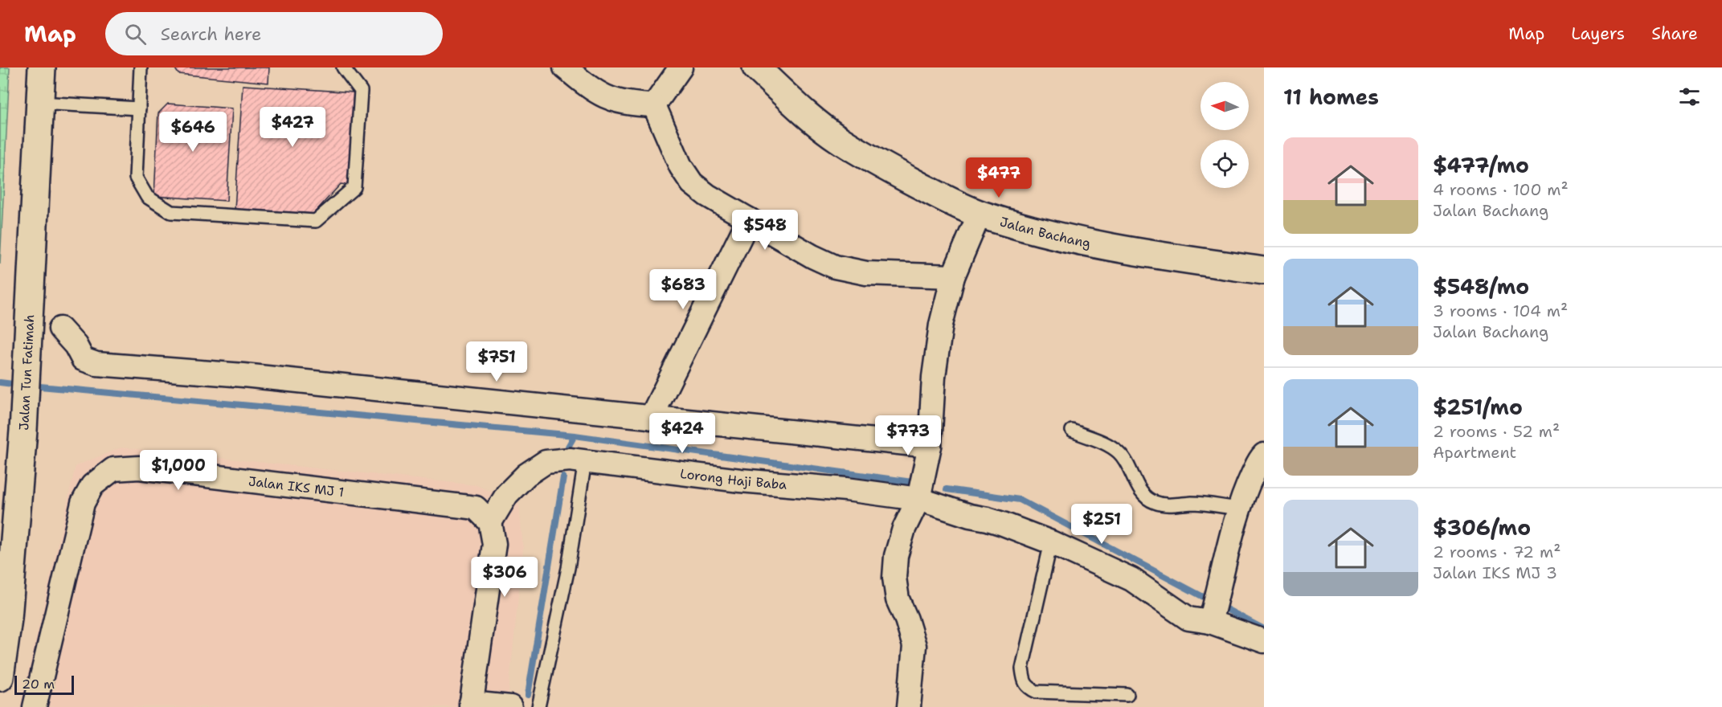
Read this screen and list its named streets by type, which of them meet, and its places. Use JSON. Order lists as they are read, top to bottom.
{
  "streets": {
    "main road": ["Jalan Bachang", "Jalan Tun Fatimah"],
    "street": ["Lorong Haji Baba", "Jalan IKS MJ 1"]
  },
  "crossings": [
    ["Lorong Haji Baba", "Jalan IKS MJ 1"]
  ],
  "scale_bar": "20 m",
  "north": "left",
  "page": {
    "header": "Map",
    "search": "Search here",
    "nav": ["Map", "Layers", "Share"],
    "heading": "11 homes",
    "price": [
      "$427",
      "$646",
      "$477",
      "$548",
      "$683",
      "$751",
      "$424",
      "$773",
      "$1,000",
      "$251",
      "$306"
    ],
    "list": [
      {
        "name": "$477/mo",
        "note": "4 rooms · 100 m² · Jalan Bachang"
      },
      {
        "name": "$548/mo",
        "note": "3 rooms · 104 m² · Jalan Bachang"
      },
      {
        "name": "$251/mo",
        "note": "2 rooms · 52 m² · Apartment"
      },
      {
        "name": "$306/mo",
        "note": "2 rooms · 72 m² · Jalan IKS MJ 3"
      }
    ],
    "scale": "20 m"
  }
}
